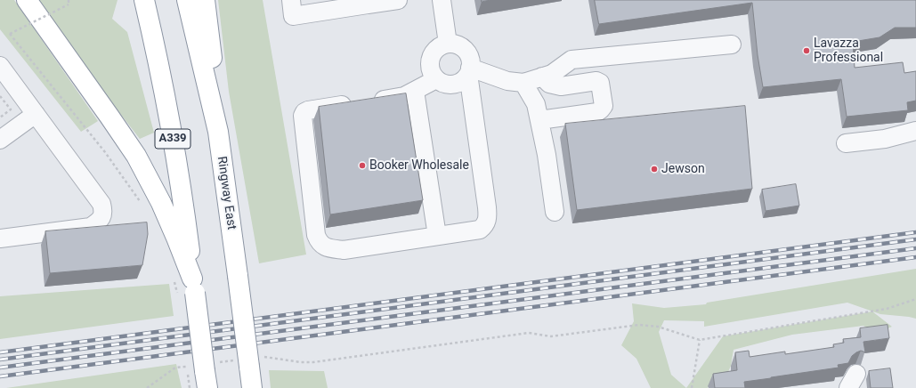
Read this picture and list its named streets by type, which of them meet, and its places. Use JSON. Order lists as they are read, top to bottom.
{
  "streets": {
    "highway": ["A339", "Ringway East"]
  },
  "places": ["Lavazza Professional", "Booker Wholesale", "Jewson"]
}
